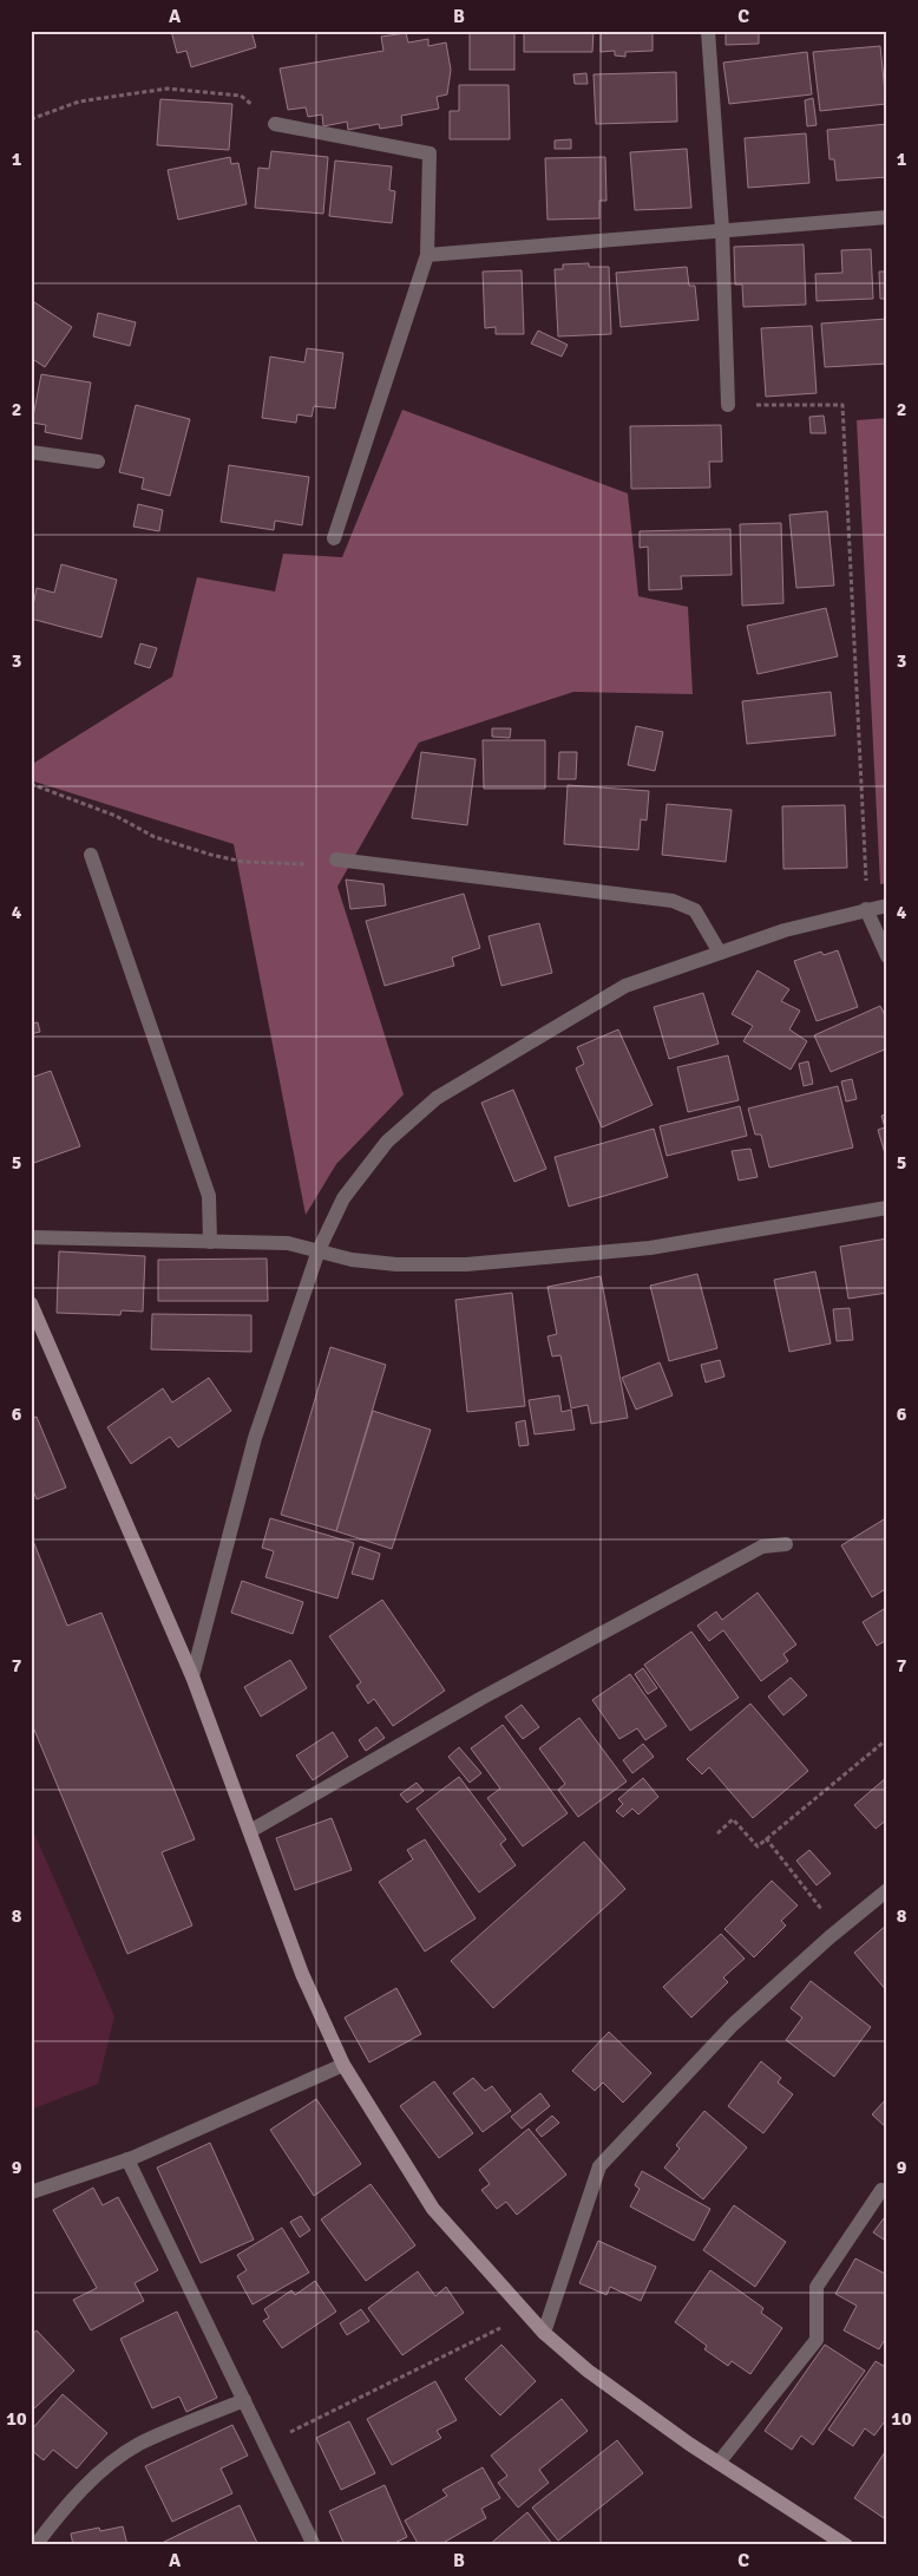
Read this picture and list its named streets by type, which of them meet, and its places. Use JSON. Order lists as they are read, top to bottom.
{
  "grid": {
    "columns": ["A", "B", "C"],
    "rows": [
      "1",
      "2",
      "3",
      "4",
      "5",
      "6",
      "7",
      "8",
      "9",
      "10"
    ]
  }
}
